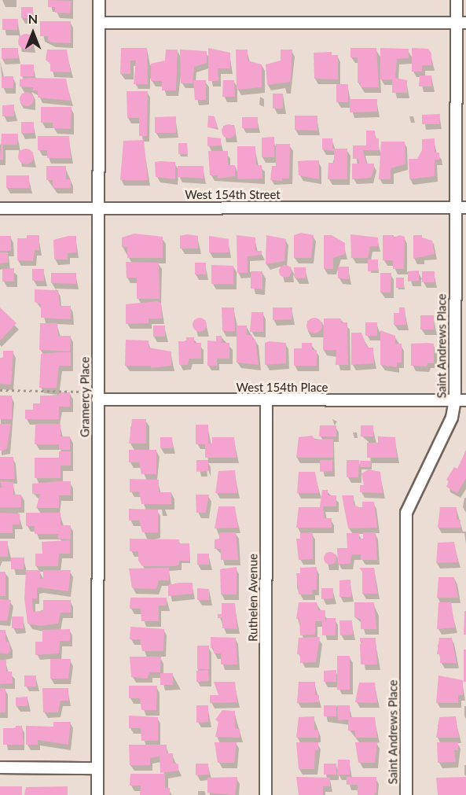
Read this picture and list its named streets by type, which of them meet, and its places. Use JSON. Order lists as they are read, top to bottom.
{
  "streets": {
    "street": [
      "West 154th Street",
      "Saint Andrews Place",
      "West 154th Place",
      "Gramercy Place",
      "Ruthelen Avenue"
    ]
  },
  "crossings": [
    ["West 154th Street", "Saint Andrews Place"],
    ["West 154th Street", "Gramercy Place"],
    ["Saint Andrews Place", "West 154th Place"],
    ["West 154th Place", "Gramercy Place"],
    ["West 154th Place", "Ruthelen Avenue"]
  ],
  "north": "top"
}
